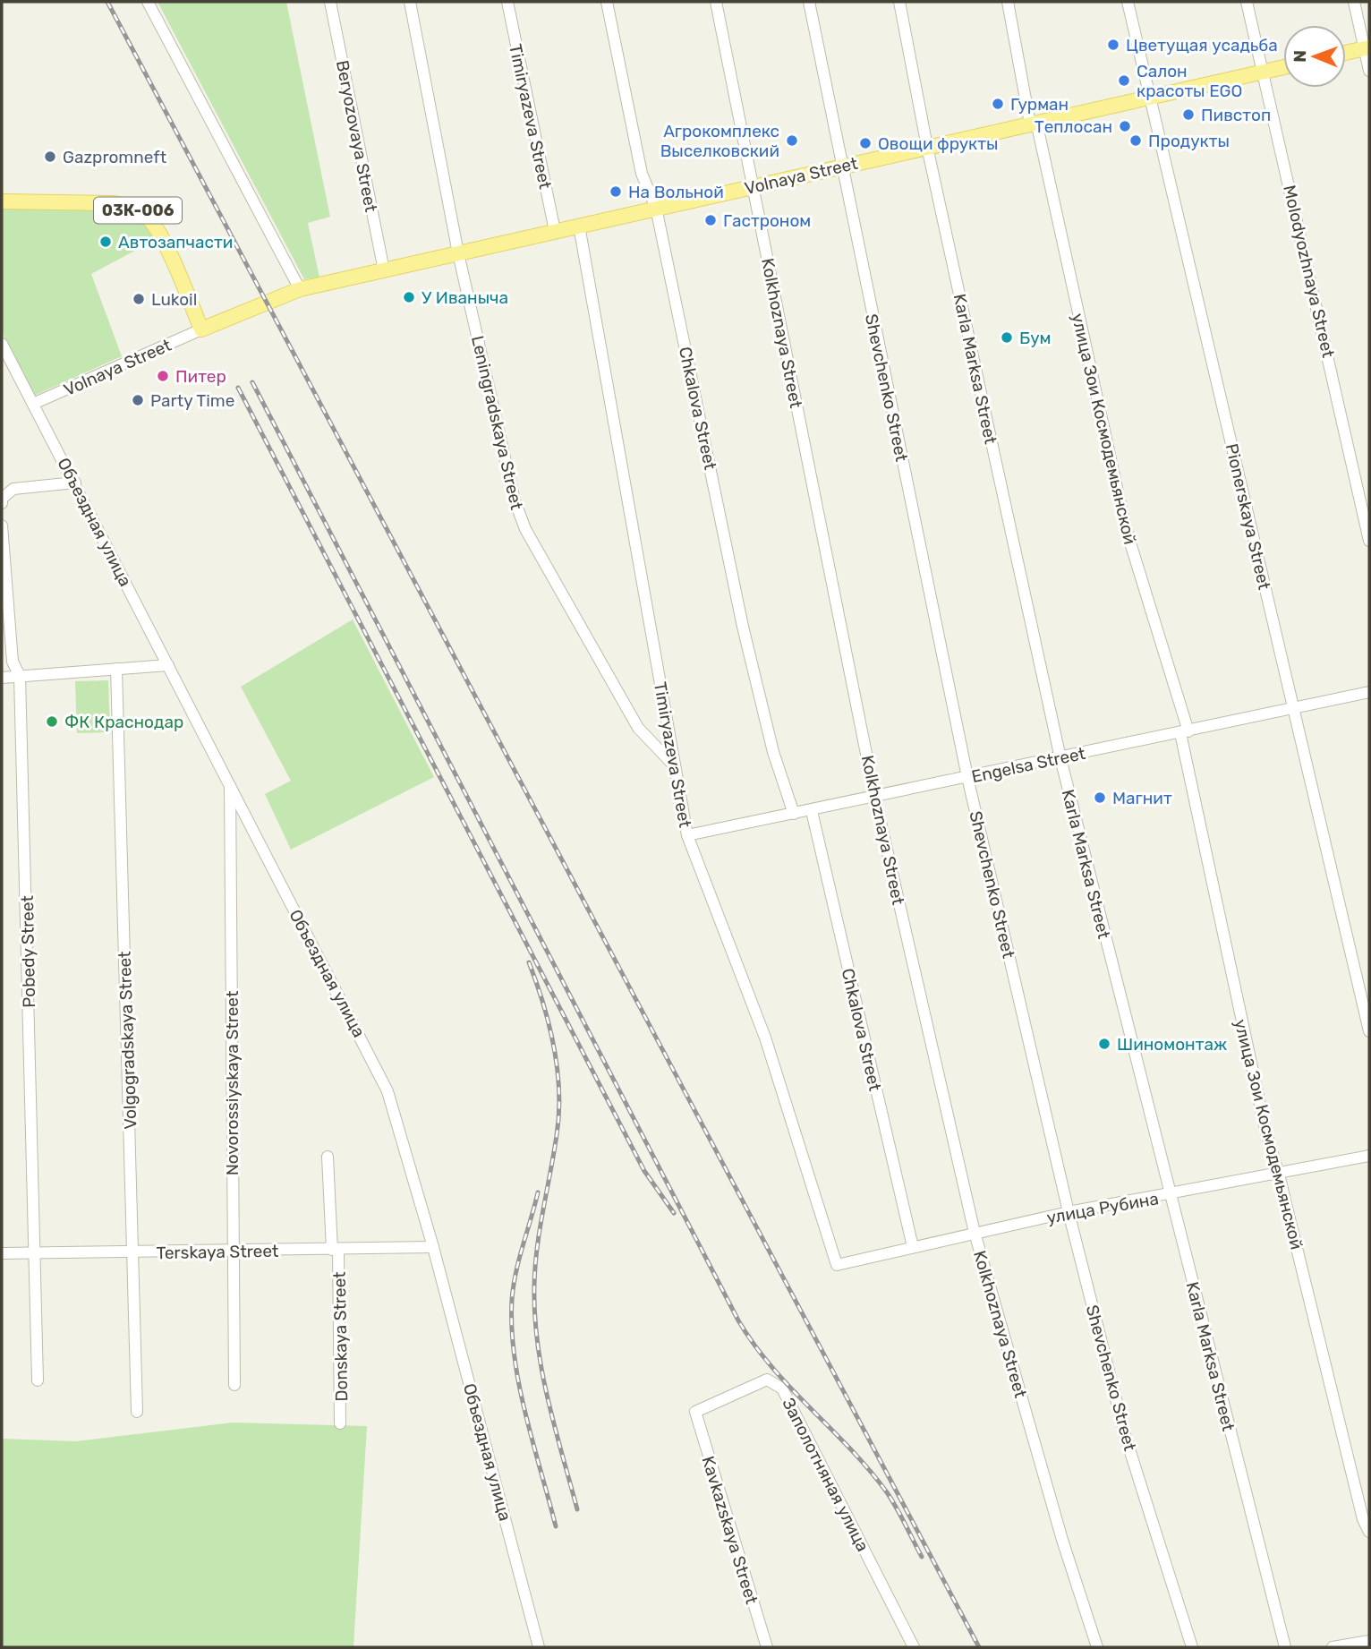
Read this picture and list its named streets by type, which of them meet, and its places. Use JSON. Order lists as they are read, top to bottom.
{
  "streets": {
    "main road": ["Volnaya Street", "03К-006"],
    "street": [
      "Timiryazeva Street",
      "Beryozovaya Street",
      "Molodyozhnaya Street",
      "Kolkhoznaya Street",
      "Karla Marksa Street",
      "Shevchenko Street",
      "Chkalova Street",
      "Leningradskaya Street",
      "улица Зои Космодемьянской",
      "Pionerskaya Street",
      "Объездная улица",
      "Engelsa Street",
      "Pobedy Street",
      "Volgogradskaya Street",
      "Novorossiyskaya Street",
      "улица Рубина",
      "Terskaya Street",
      "Donskaya Street",
      "Заполотняная улица",
      "Kavkazskaya Street"
    ]
  },
  "crossings": [
    ["Timiryazeva Street", "Volnaya Street"],
    ["Timiryazeva Street", "Leningradskaya Street"],
    ["Timiryazeva Street", "Engelsa Street"],
    ["Timiryazeva Street", "улица Рубина"],
    ["Beryozovaya Street", "Volnaya Street"],
    ["Volnaya Street", "03К-006"],
    ["Volnaya Street", "Molodyozhnaya Street"],
    ["Volnaya Street", "Kolkhoznaya Street"],
    ["Volnaya Street", "Karla Marksa Street"],
    ["Volnaya Street", "Shevchenko Street"],
    ["Volnaya Street", "Chkalova Street"],
    ["Volnaya Street", "Leningradskaya Street"],
    ["Volnaya Street", "улица Зои Космодемьянской"],
    ["Volnaya Street", "Pionerskaya Street"],
    ["Volnaya Street", "Объездная улица"],
    ["Kolkhoznaya Street", "Engelsa Street"],
    ["Kolkhoznaya Street", "улица Рубина"],
    ["Karla Marksa Street", "Engelsa Street"],
    ["Karla Marksa Street", "улица Рубина"],
    ["Shevchenko Street", "Engelsa Street"],
    ["Shevchenko Street", "улица Рубина"],
    ["Chkalova Street", "Engelsa Street"],
    ["Chkalova Street", "улица Рубина"],
    ["улица Зои Космодемьянской", "Engelsa Street"],
    ["улица Зои Космодемьянской", "улица Рубина"],
    ["Pionerskaya Street", "Engelsa Street"],
    ["Объездная улица", "Novorossiyskaya Street"],
    ["Объездная улица", "Terskaya Street"],
    ["Pobedy Street", "Terskaya Street"],
    ["Volgogradskaya Street", "Terskaya Street"],
    ["Novorossiyskaya Street", "Terskaya Street"],
    ["Terskaya Street", "Donskaya Street"],
    ["Заполотняная улица", "Kavkazskaya Street"]
  ],
  "places": [
    "Цветущая усадьба",
    "Салон красоты EGO",
    "Гурман",
    "Пивстоп",
    "Теплосан",
    "Агрокомплекс Выселковский",
    "Продукты",
    "Овощи фрукты",
    "Gazpromneft",
    "На Вольной",
    "Гастроном",
    "Автозапчасти",
    "У Иваныча",
    "Lukoil",
    "Бум",
    "Питер",
    "Party Time",
    "ФК Краснодар",
    "Магнит",
    "Шиномонтаж"
  ],
  "north": "left"
}
